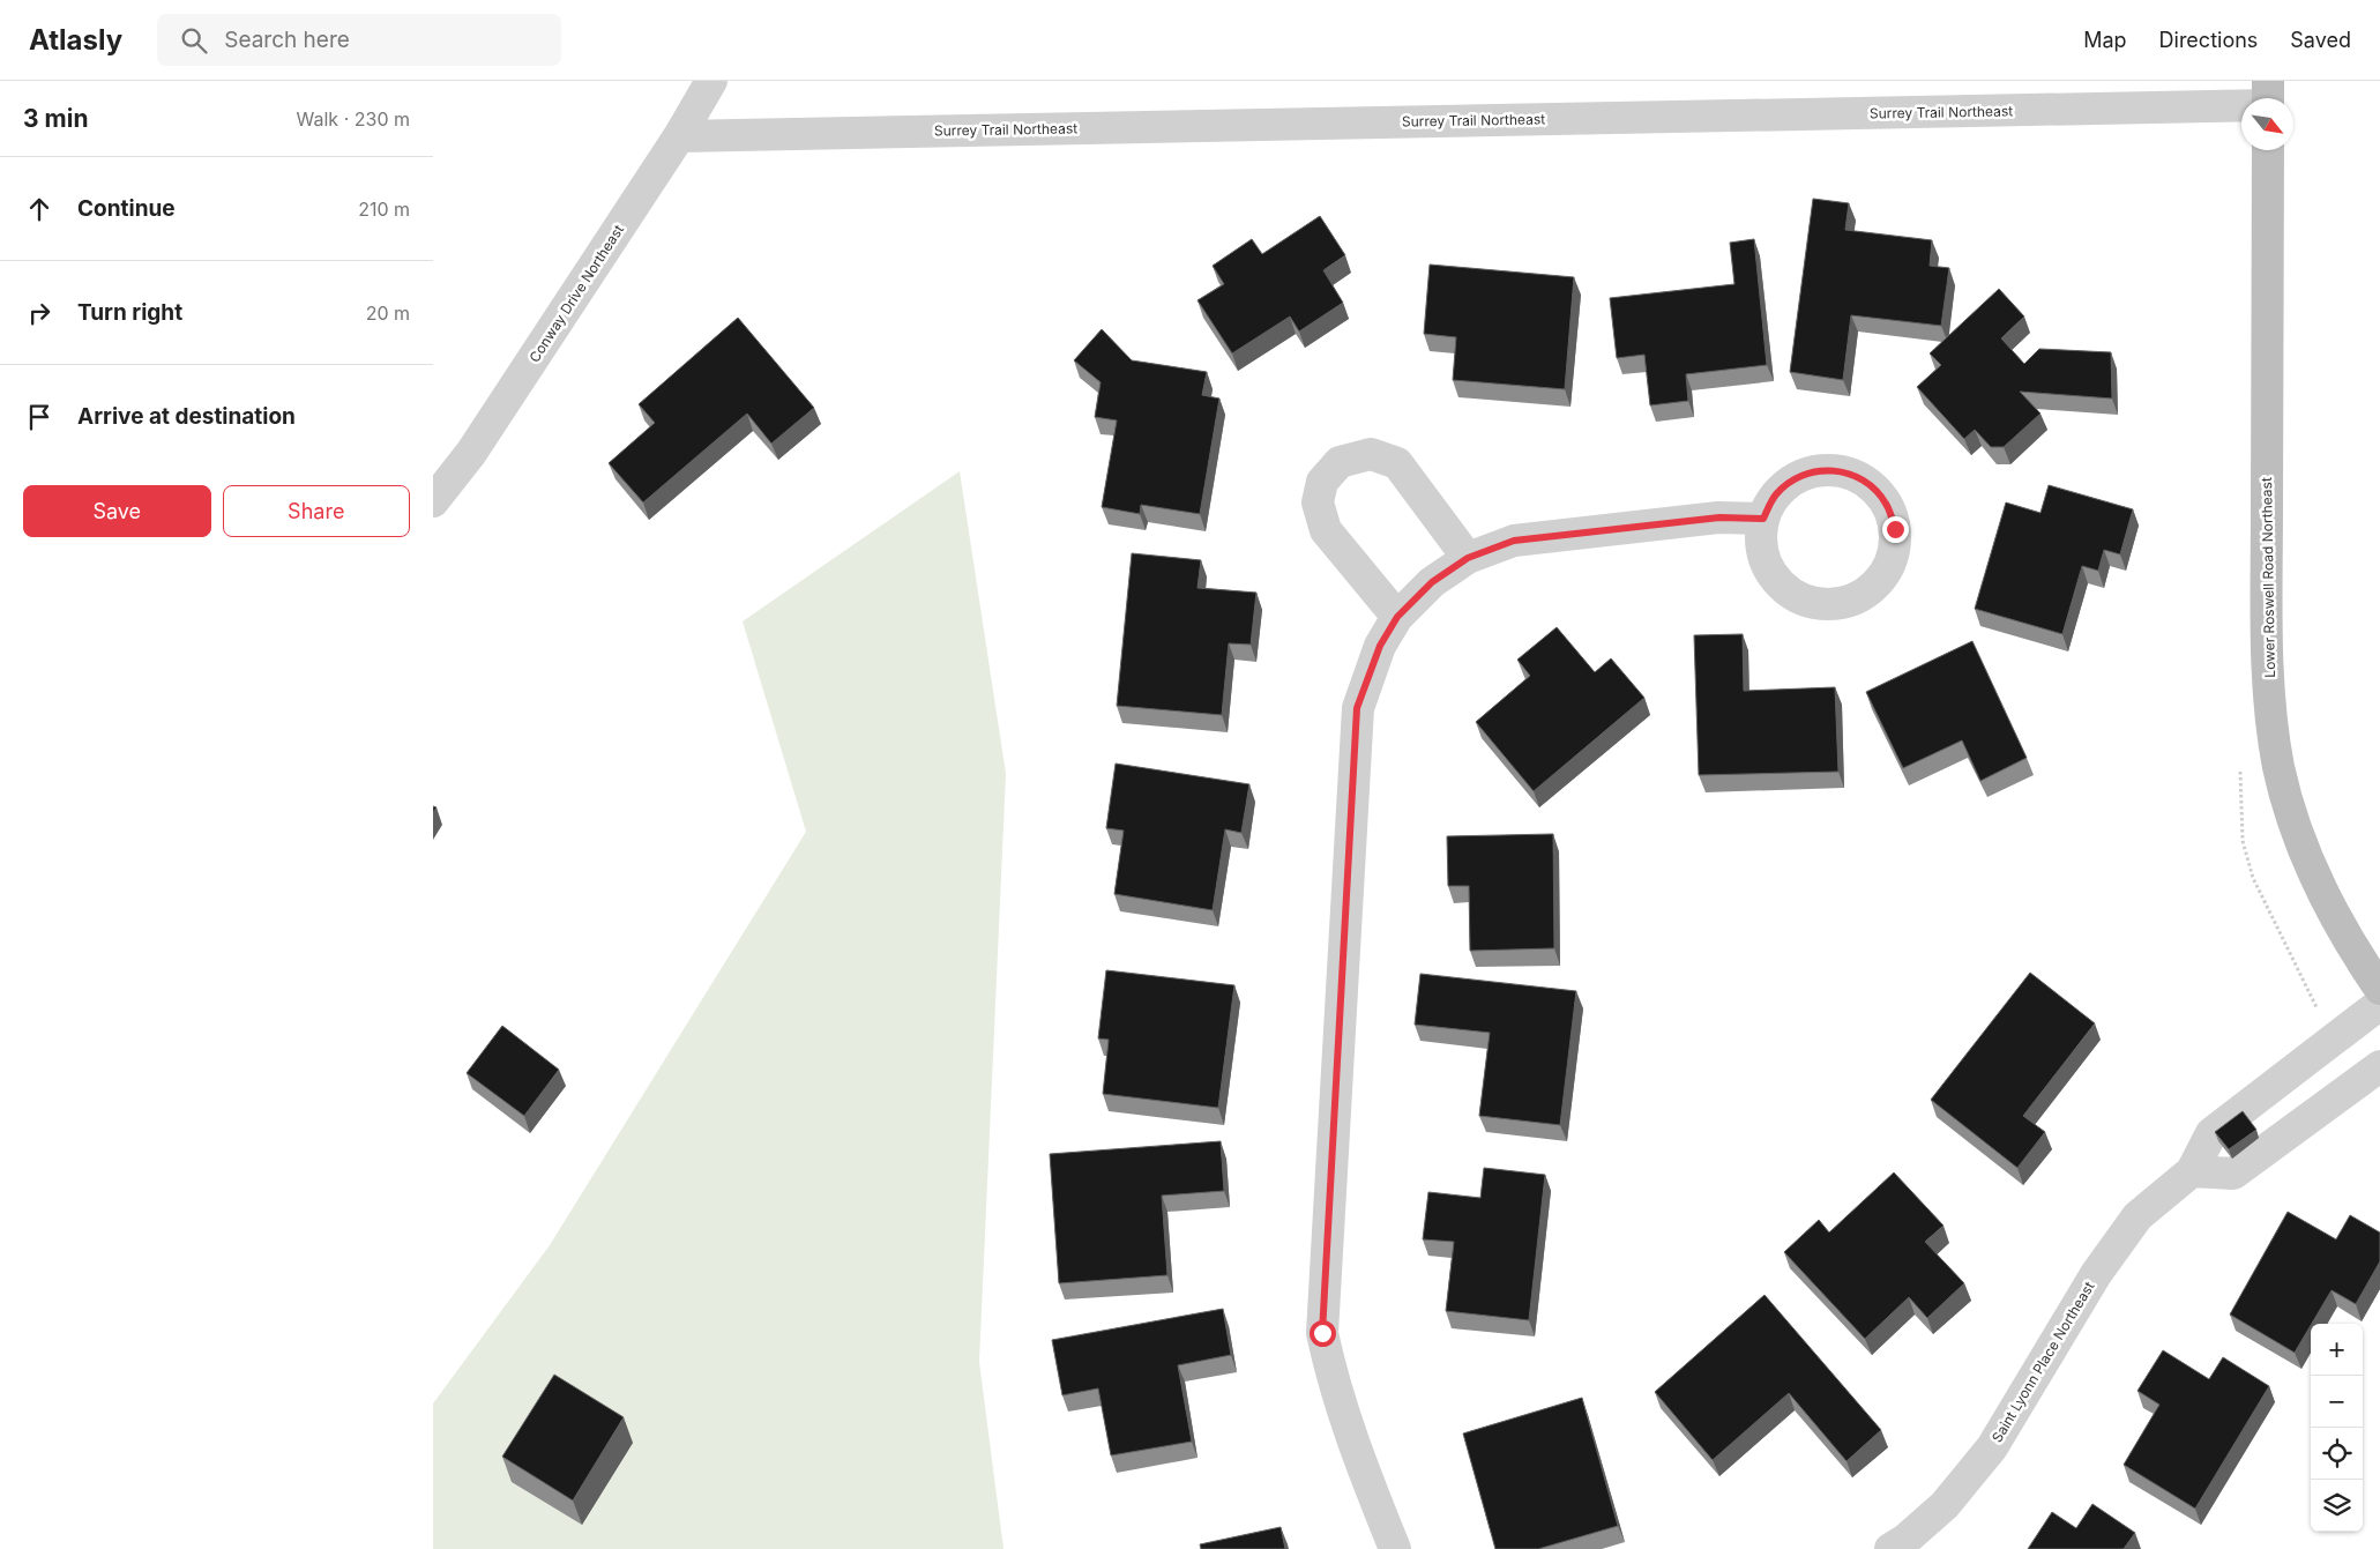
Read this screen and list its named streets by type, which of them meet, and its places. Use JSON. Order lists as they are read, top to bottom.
{
  "streets": {
    "street": [
      "Surrey Trail Northeast",
      "Conway Drive Northeast",
      "Lower Roswell Road Northeast",
      "Saint Lyonn Place Northeast"
    ]
  },
  "crossings": [
    ["Surrey Trail Northeast", "Conway Drive Northeast"]
  ],
  "north": "bottom right",
  "page": {
    "header": "Atlasly",
    "search": "Search here",
    "nav": ["Map", "Directions", "Saved"],
    "heading": ["3 min", "Walk · 230 m"],
    "list": [
      ["Continue", "210 m"],
      ["Turn right", "20 m"],
      "Arrive at destination"
    ],
    "buttons": ["Save", "Share"],
    "map_buttons": ["+", "−"]
  }
}
